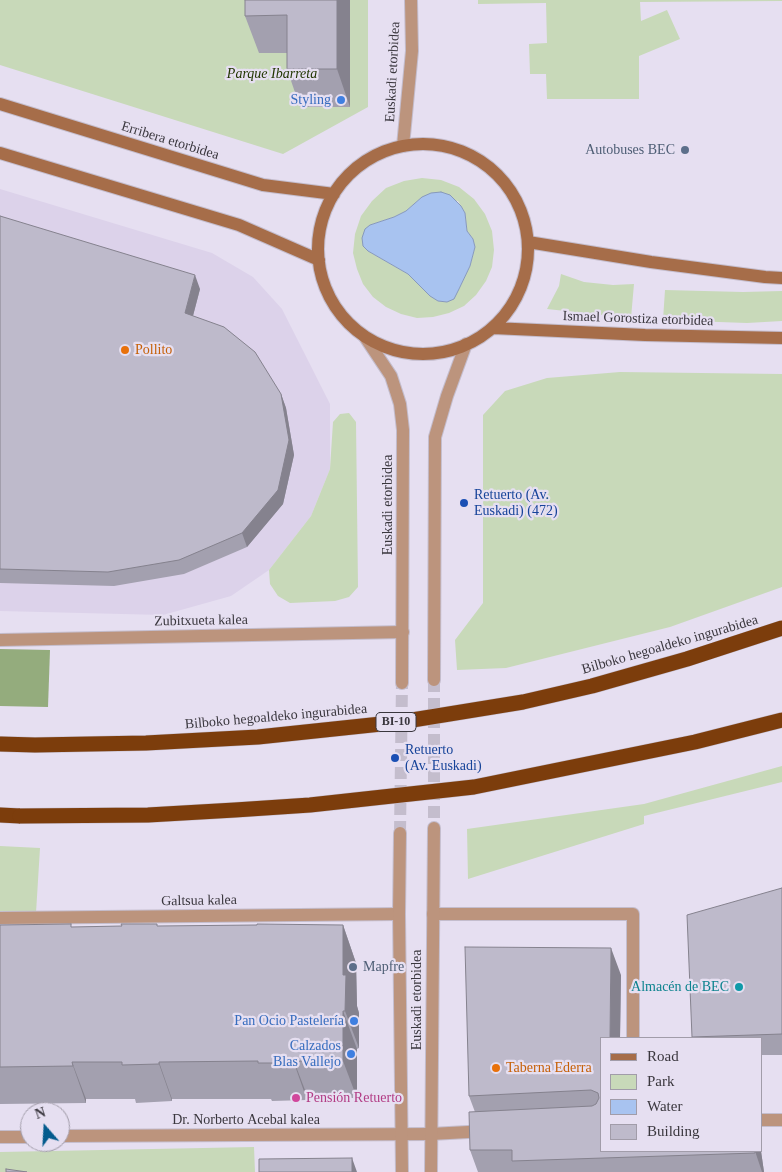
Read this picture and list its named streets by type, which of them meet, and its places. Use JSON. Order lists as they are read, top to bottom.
{
  "streets": {
    "highway": ["Bilboko hegoaldeko ingurabidea", "BI-10"],
    "main road": ["Erribera etorbidea", "Ismael Gorostiza etorbidea"],
    "street": [
      "Euskadi etorbidea",
      "Zubitxueta kalea",
      "Galtsua kalea",
      "Dr. Norberto Acebal kalea"
    ]
  },
  "crossings": [
    ["Euskadi etorbidea", "Zubitxueta kalea"],
    ["Euskadi etorbidea", "Galtsua kalea"],
    ["Euskadi etorbidea", "Dr. Norberto Acebal kalea"]
  ],
  "parks": ["Parque Ibarreta"],
  "places": [
    "Styling",
    "Autobuses BEC",
    "Pollito",
    "Retuerto (Av. Euskadi) (472)",
    "Retuerto (Av. Euskadi)",
    "Mapfre",
    "Almacén de BEC",
    "Pan Ocio Pastelería",
    "Calzados Blas Vallejo",
    "Taberna Ederra",
    "Pensión Retuerto"
  ],
  "legend": [
    "Road",
    "Park",
    "Water",
    "Building"
  ],
  "north": "top"
}
